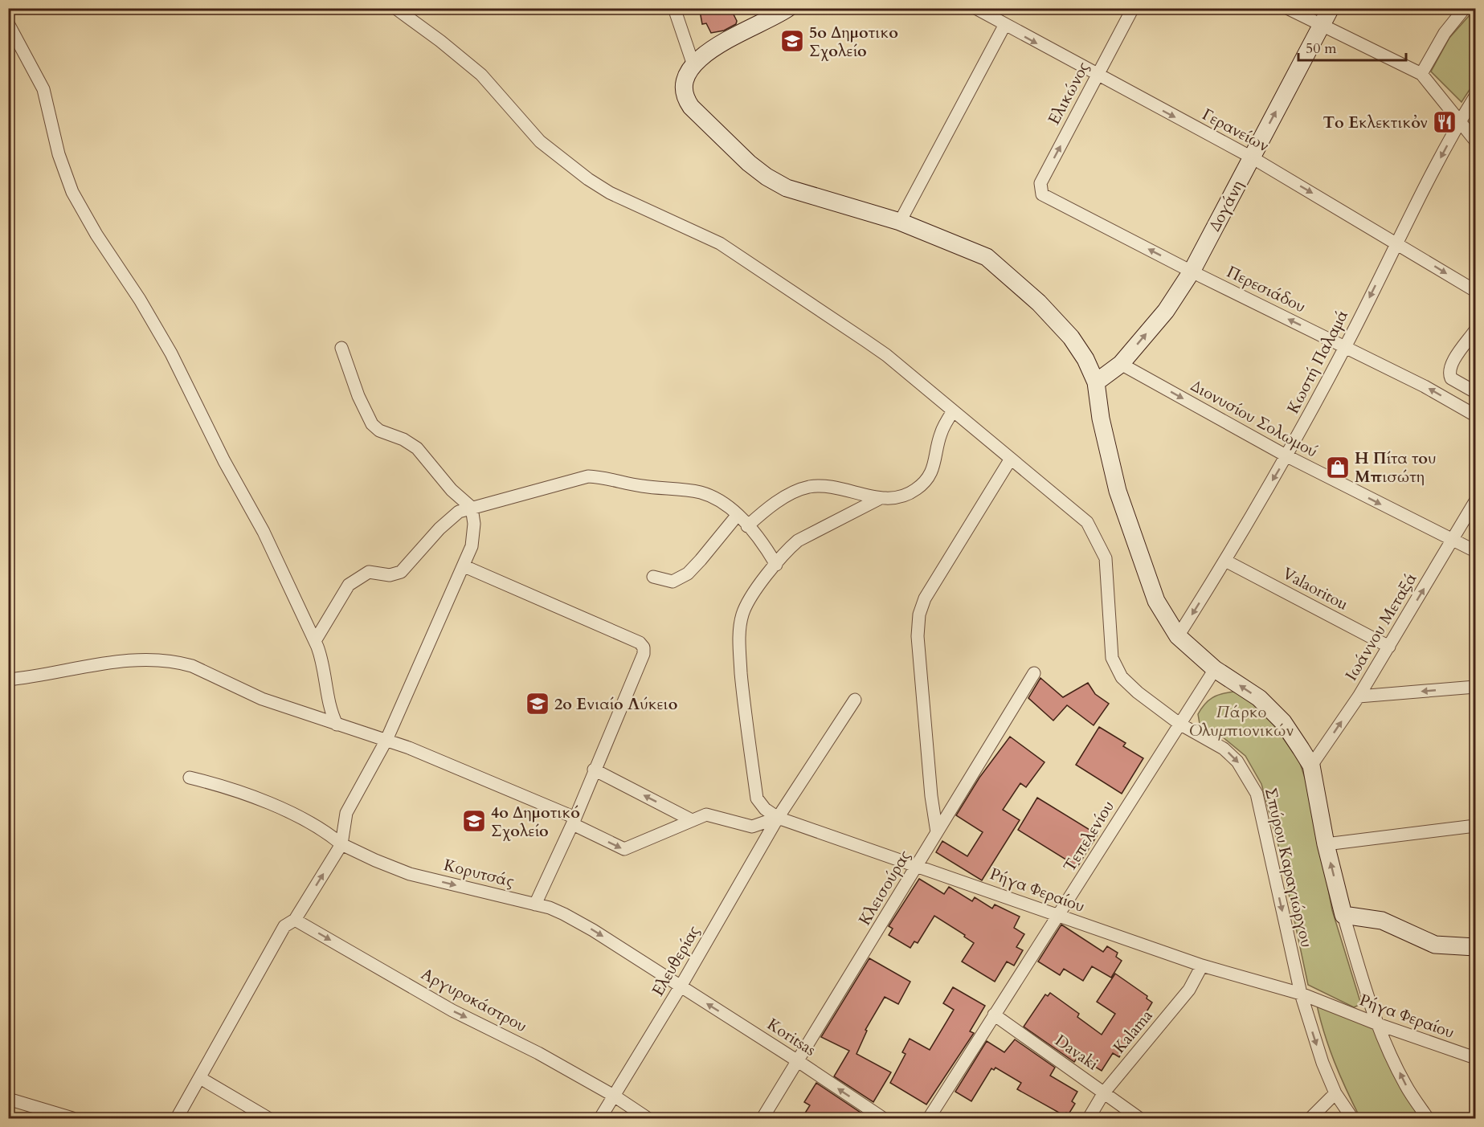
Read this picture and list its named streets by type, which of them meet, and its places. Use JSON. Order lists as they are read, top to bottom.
{
  "streets": {
    "street": [
      "Ελικώνος",
      "Γερανείων",
      "Δογάνη",
      "Περεσιάδου",
      "Κωστή Παλαμά",
      "Διονυσίου Σολωμού",
      "Valaoritou",
      "Ιωάννου Μεταξά",
      "Τεπελενίου",
      "Σπύρου Καραγιώργου",
      "Κορυτσάς",
      "Κλεισούρας",
      "Ρήγα Φεραίου",
      "Ελευθερίας",
      "Αργυροκάστρου",
      "Kalama",
      "Koritsas",
      "Davaki"
    ]
  },
  "crossings": [
    ["Ελικώνος", "Γερανείων"],
    ["Ελικώνος", "Περεσιάδου"],
    ["Γερανείων", "Δογάνη"],
    ["Γερανείων", "Κωστή Παλαμά"],
    ["Δογάνη", "Περεσιάδου"],
    ["Δογάνη", "Διονυσίου Σολωμού"],
    ["Περεσιάδου", "Κωστή Παλαμά"],
    ["Κωστή Παλαμά", "Διονυσίου Σολωμού"],
    ["Κωστή Παλαμά", "Valaoritou"],
    ["Διονυσίου Σολωμού", "Ιωάννου Μεταξά"],
    ["Valaoritou", "Ιωάννου Μεταξά"],
    ["Τεπελενίου", "Σπύρου Καραγιώργου"],
    ["Τεπελενίου", "Ρήγα Φεραίου"],
    ["Τεπελενίου", "Davaki"],
    ["Σπύρου Καραγιώργου", "Ρήγα Φεραίου"],
    ["Κορυτσάς", "Ελευθερίας"],
    ["Κορυτσάς", "Koritsas"],
    ["Κλεισούρας", "Ρήγα Φεραίου"],
    ["Κλεισούρας", "Koritsas"],
    ["Ρήγα Φεραίου", "Ελευθερίας"],
    ["Ρήγα Φεραίου", "Kalama"],
    ["Ελευθερίας", "Αργυροκάστρου"],
    ["Ελευθερίας", "Koritsas"],
    ["Kalama", "Davaki"]
  ],
  "one_way": [
    "Γερανείων",
    "Δογάνη",
    "Περεσιάδου",
    "Κωστή Παλαμά",
    "Διονυσίου Σολωμού",
    "Ιωάννου Μεταξά",
    "Κορυτσάς",
    "Αργυροκάστρου",
    "Koritsas"
  ],
  "parks": ["Πάρκο Ολυμπιονικών"],
  "places": {
    "school or university": ["5o Δημοτικο Σχολείο", "2ο Ενιαίο Λύκειο", "4ο Δημοτικό Σχολείο"],
    "restaurant": ["Το Εκλεκτικὀν"],
    "shop": ["Η Πίτα του Μπισώτη"]
  },
  "scale_bar": "50 m"
}
